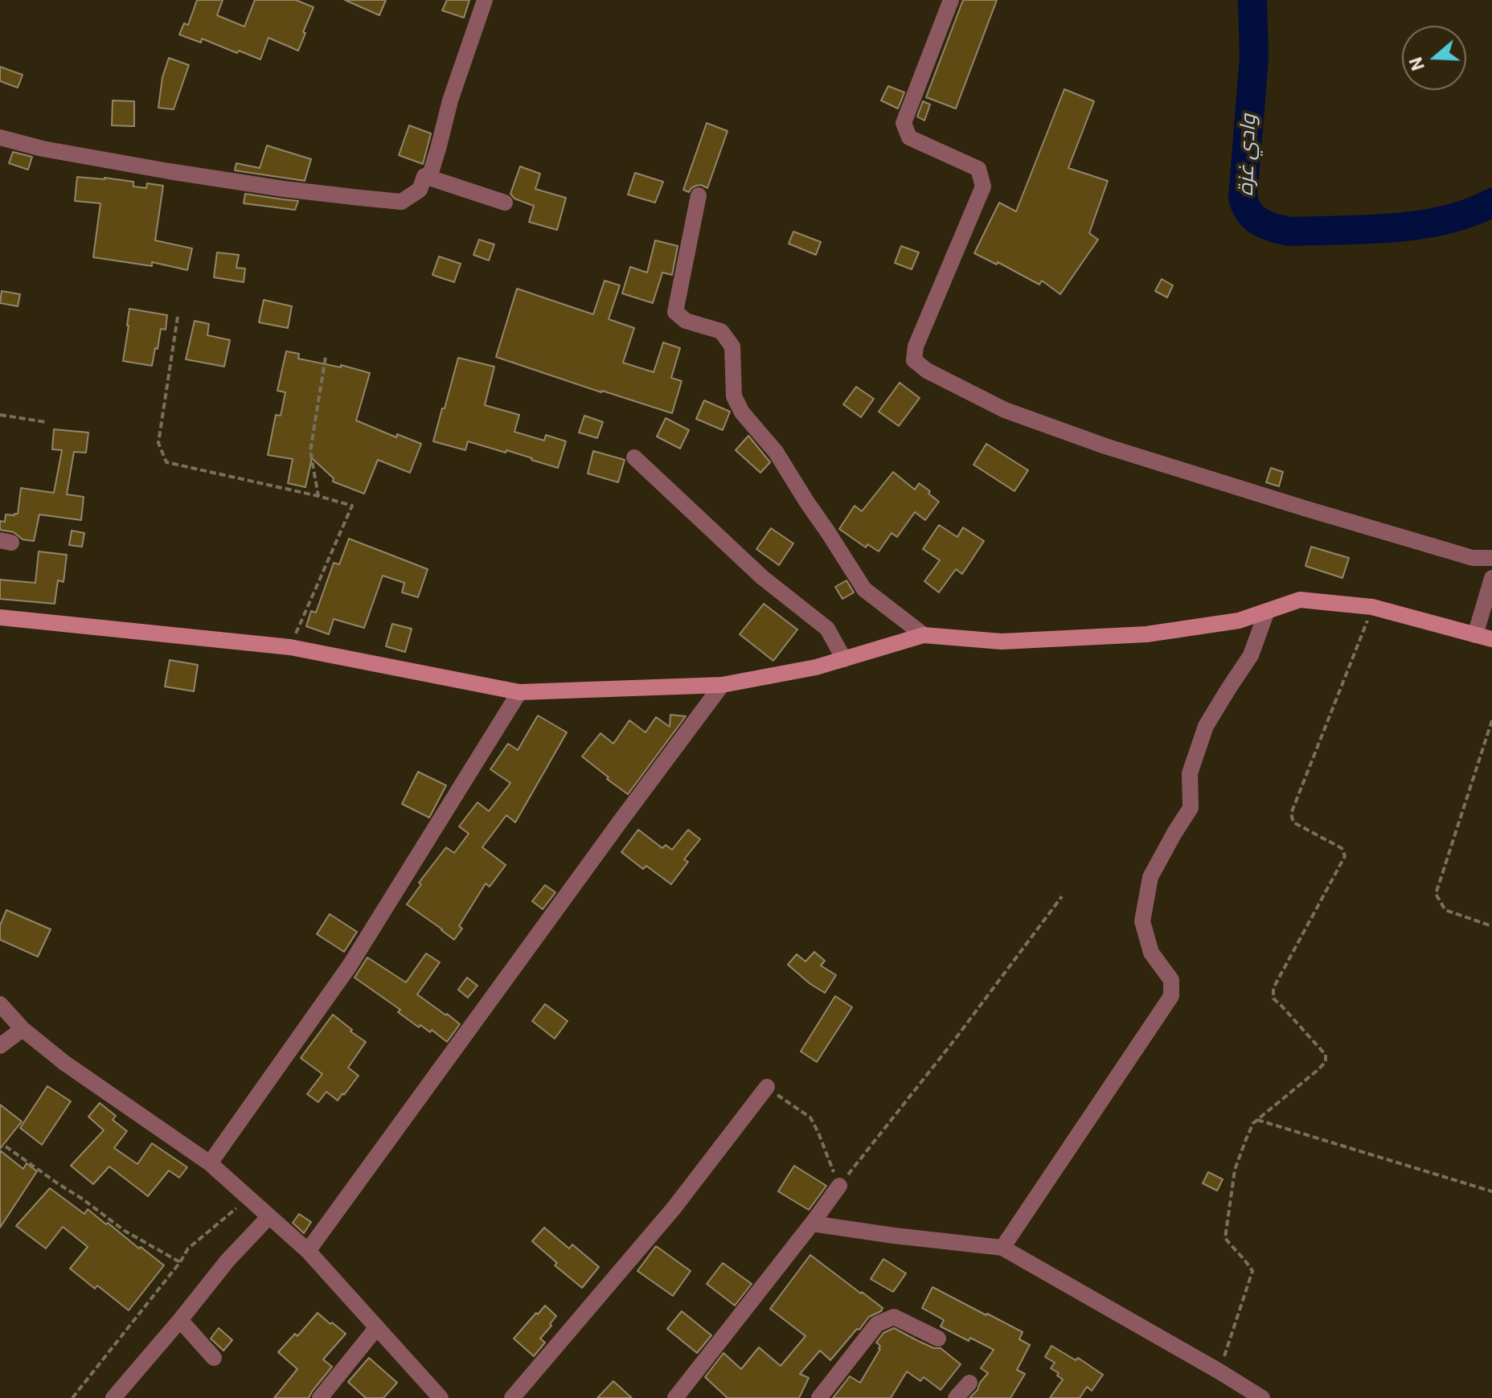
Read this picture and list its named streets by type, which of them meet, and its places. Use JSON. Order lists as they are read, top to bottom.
{
  "water": ["وادي غزة"],
  "north": "left"
}
